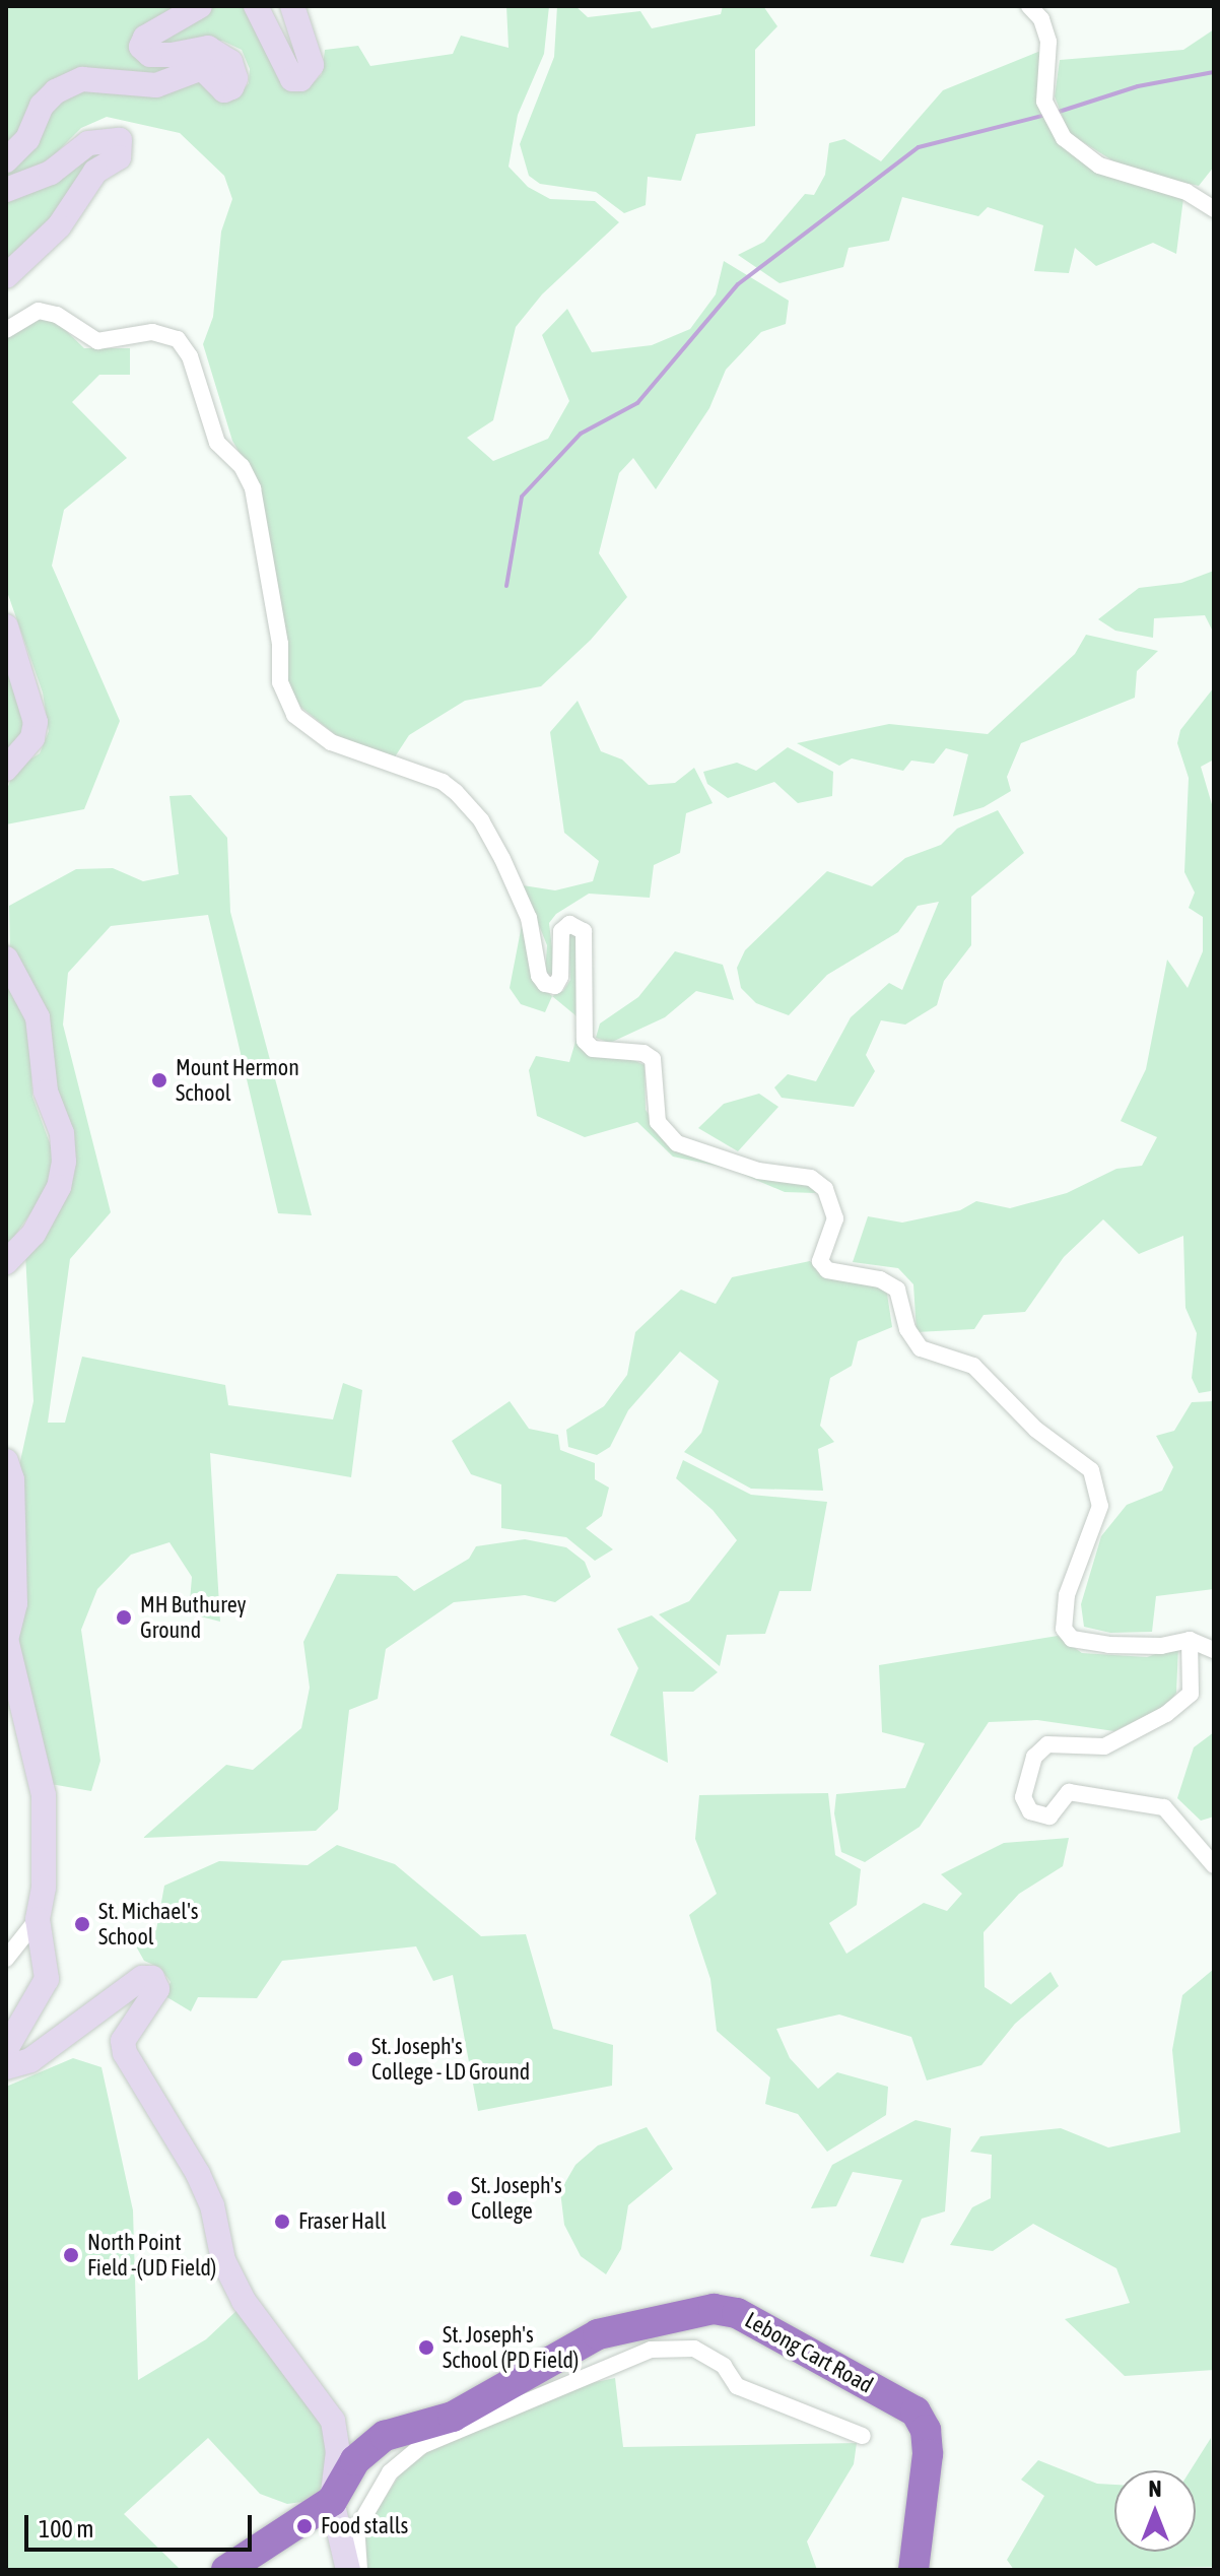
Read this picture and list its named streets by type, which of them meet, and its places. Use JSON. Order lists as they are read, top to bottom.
{
  "streets": {
    "highway": ["Lebong Cart Road"]
  },
  "places": [
    "Mount Hermon School",
    "MH Buthurey Ground",
    "St. Michael's School",
    "St. Joseph's College - LD Ground",
    "St. Joseph's College",
    "Fraser Hall",
    "North Point Field -(UD Field)",
    "St. Joseph's School (PD Field)",
    "Food stalls"
  ],
  "scale_bar": "100 m",
  "north": "top"
}
